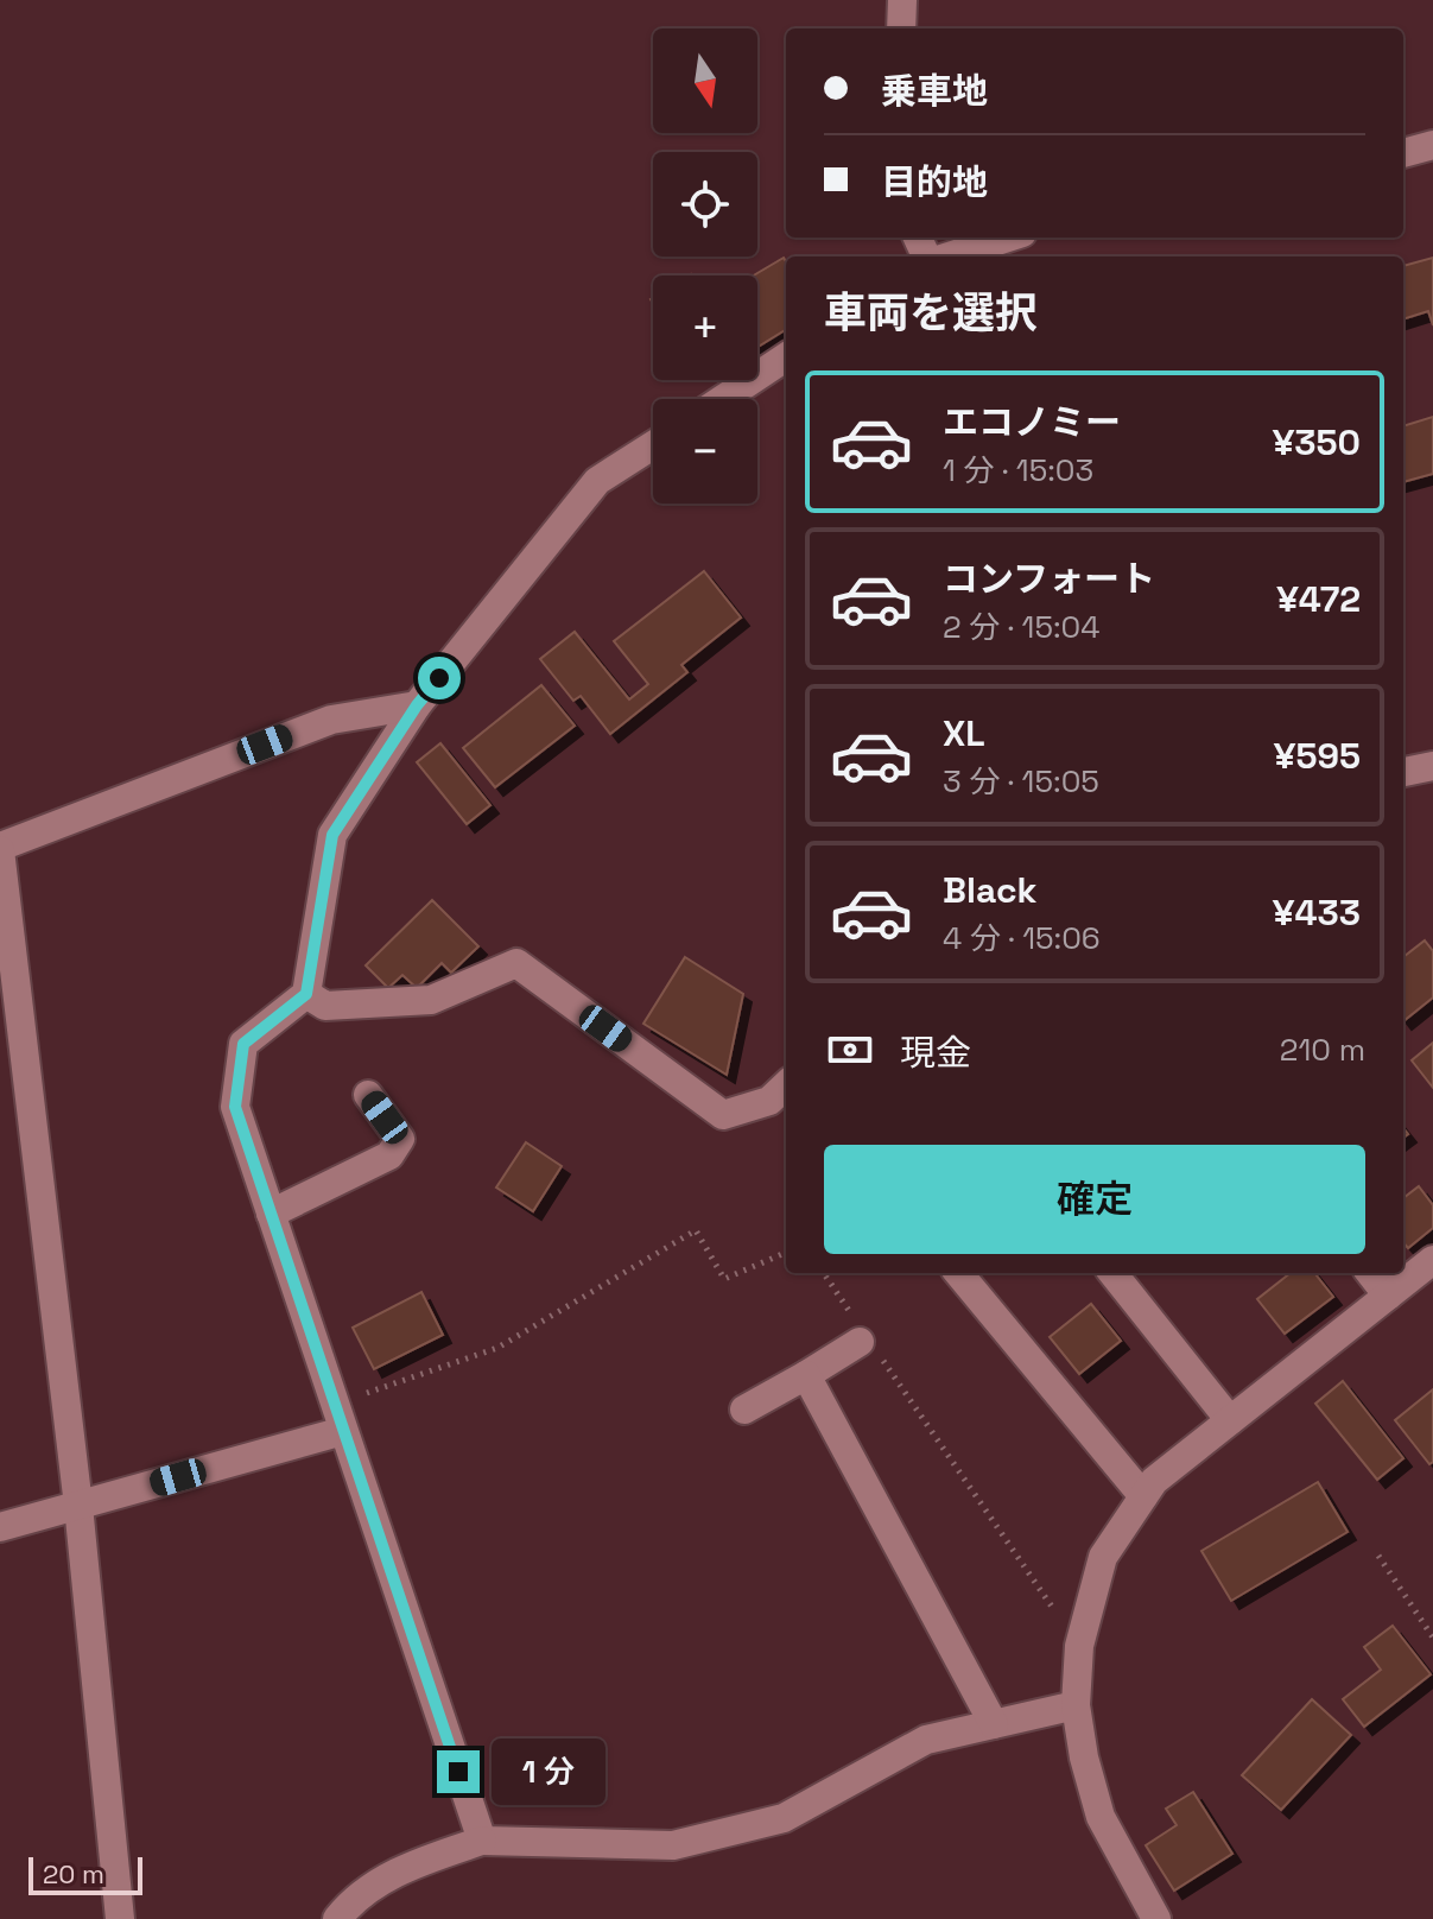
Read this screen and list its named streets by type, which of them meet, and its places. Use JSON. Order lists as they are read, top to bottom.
{
  "scale_bar": "20 m",
  "north": "bottom",
  "page": {
    "map_buttons": ["+", "−"],
    "banner": ["乗車地", "目的地"],
    "heading": "車両を選択",
    "list": [
      {
        "name": "エコノミー",
        "note": "1 分 · 15:03",
        "value": "¥350"
      },
      {
        "name": "コンフォート",
        "note": "2 分 · 15:04",
        "value": "¥472"
      },
      {
        "name": "XL",
        "note": "3 分 · 15:05",
        "value": "¥595"
      },
      {
        "name": "Black",
        "note": "4 分 · 15:06",
        "value": "¥433"
      }
    ],
    "pay": ["現金", "210 m"],
    "buttons": "確定",
    "bubble": "1 分",
    "scale": "20 m"
  }
}
